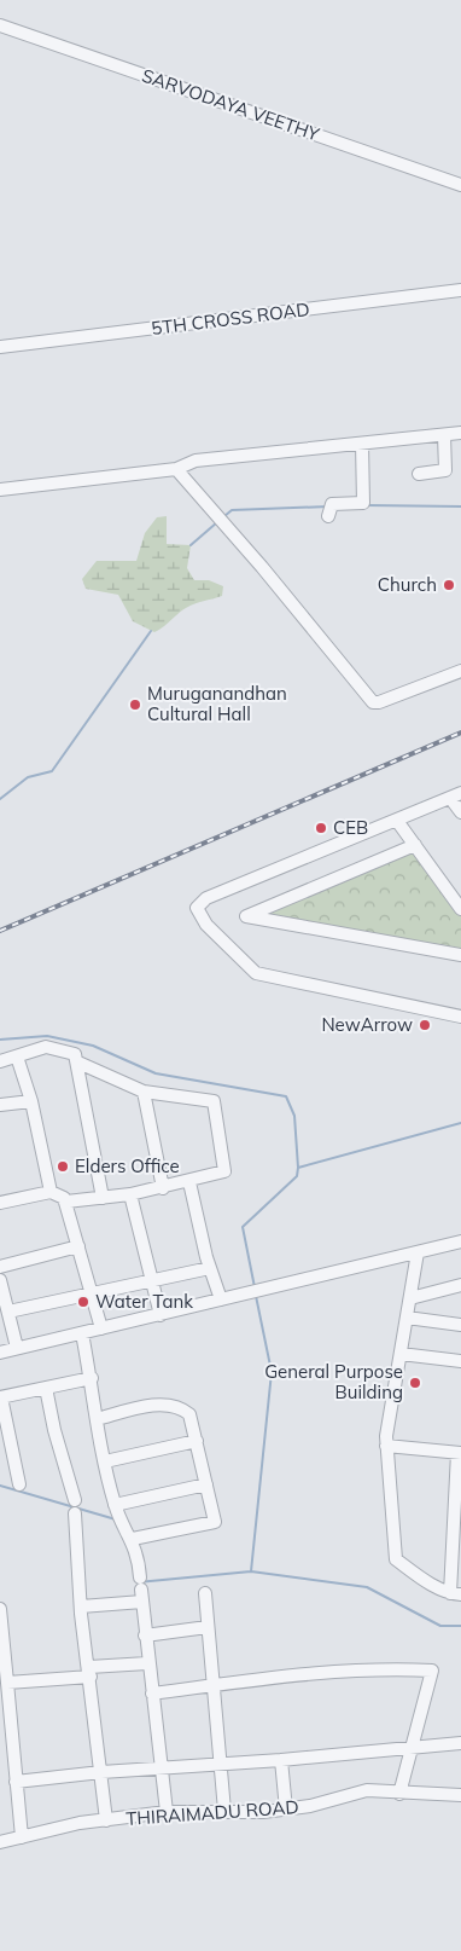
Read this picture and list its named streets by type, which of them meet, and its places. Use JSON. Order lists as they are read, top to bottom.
{
  "streets": {
    "street": ["SARVODAYA VEETHY", "5TH CROSS ROAD", "THIRAIMADU ROAD"]
  },
  "places": [
    "Church",
    "Muruganandhan Cultural Hall",
    "CEB",
    "NewArrow",
    "Elders Office",
    "Water Tank",
    "General Purpose Building"
  ]
}
